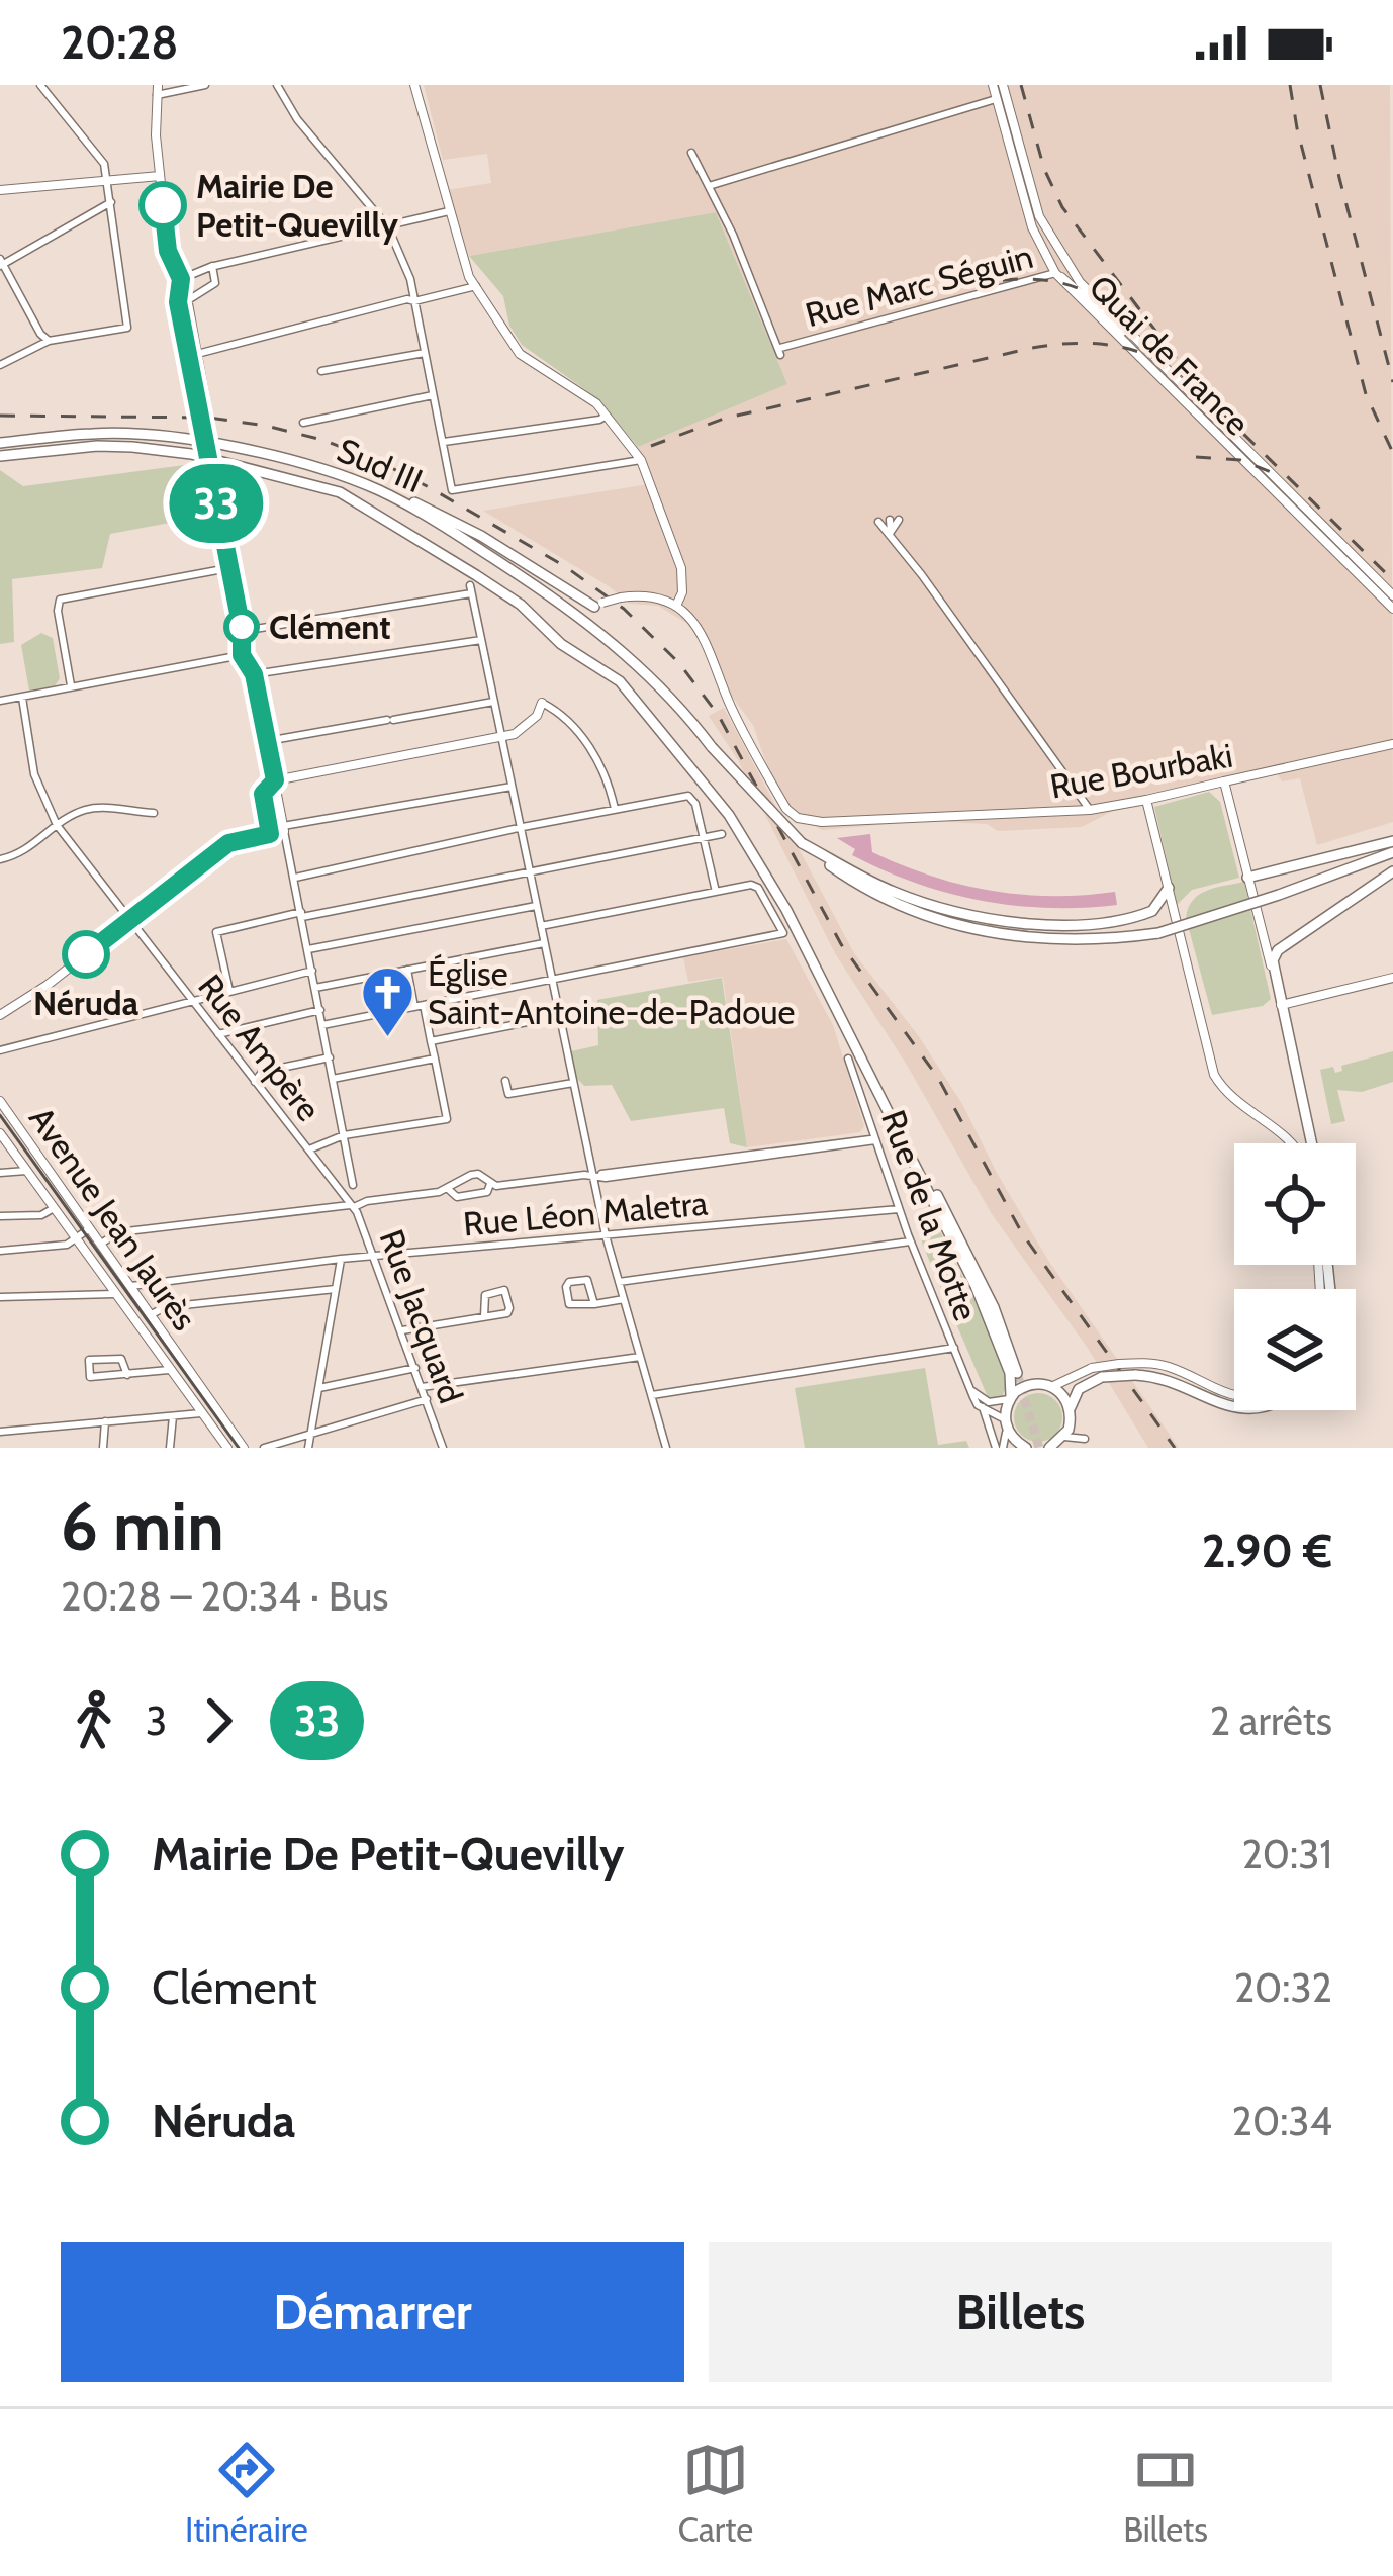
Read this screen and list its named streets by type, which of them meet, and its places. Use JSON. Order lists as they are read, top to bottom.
{
  "streets": {
    "main road": [
      "Rue Marc Séguin",
      "Quai de France",
      "Sud III",
      "Rue Bourbaki",
      "Avenue Jean Jaurès"
    ],
    "street": [
      "Rue Ampère",
      "Rue Léon Maletra",
      "Rue de la Motte",
      "Rue Jacquard"
    ]
  },
  "crossings": [
    ["Rue Marc Séguin", "Quai de France"],
    ["Rue Ampère", "Rue Jacquard"],
    ["Rue Léon Maletra", "Rue de la Motte"],
    ["Rue Léon Maletra", "Avenue Jean Jaurès"],
    ["Rue Léon Maletra", "Rue Jacquard"]
  ],
  "places": {
    "other": ["Mairie De Petit-Quevilly", "Clément", "Néruda"],
    "church": ["Église Saint-Antoine-de-Padoue"]
  },
  "lines": ["bus line 33"],
  "page": {
    "status": "20:28",
    "on_map": "33",
    "heading": ["6 min", "20:28 – 20:34 · Bus", "2.90 €"],
    "legs": ["3", "33", "2 arrêts"],
    "list": [
      {
        "name": "Mairie De Petit-Quevilly",
        "value": "20:31"
      },
      {
        "name": "Clément",
        "value": "20:32"
      },
      {
        "name": "Néruda",
        "value": "20:34"
      }
    ],
    "buttons": ["Démarrer", "Billets"],
    "tabs": ["Itinéraire", "Carte", "Billets"]
  }
}
